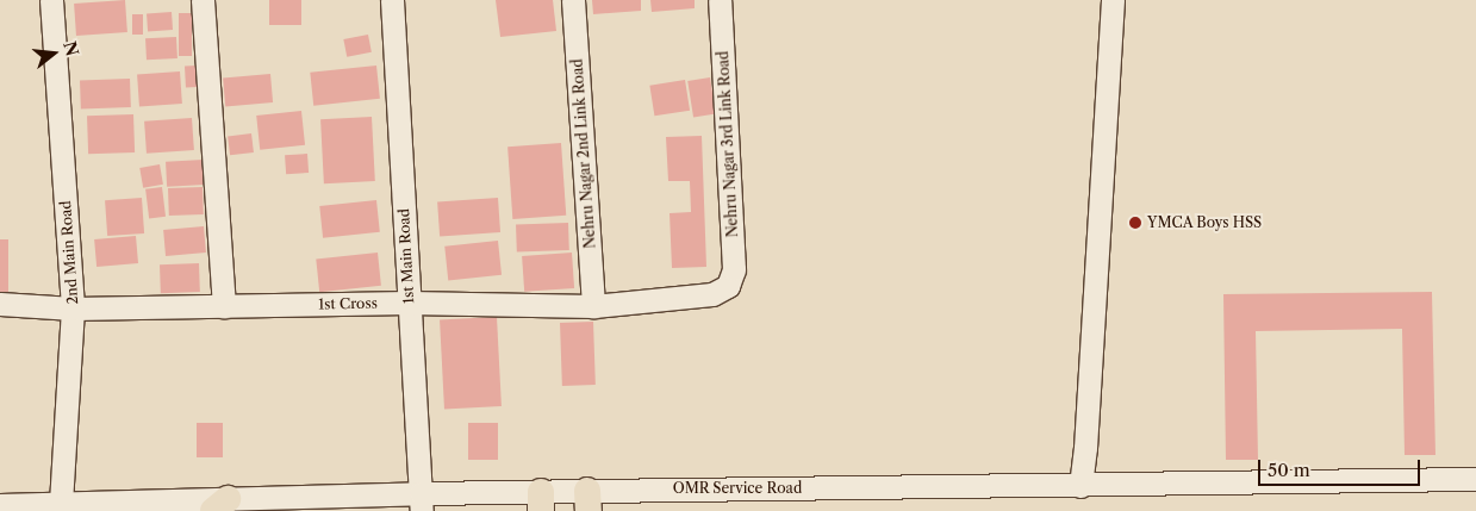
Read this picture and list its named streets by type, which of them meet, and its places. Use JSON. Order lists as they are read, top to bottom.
{
  "streets": {
    "street": [
      "Nehru Nagar 3rd Link Road",
      "Nehru Nagar 2nd Link Road",
      "2nd Main Road",
      "1st Main Road",
      "1st Cross",
      "OMR Service Road"
    ]
  },
  "crossings": [
    ["Nehru Nagar 3rd Link Road", "1st Cross"],
    ["Nehru Nagar 2nd Link Road", "1st Cross"],
    ["2nd Main Road", "1st Cross"],
    ["2nd Main Road", "OMR Service Road"],
    ["1st Main Road", "1st Cross"],
    ["1st Main Road", "OMR Service Road"]
  ],
  "places": ["YMCA Boys HSS"],
  "scale_bar": "50 m",
  "north": "right"
}
